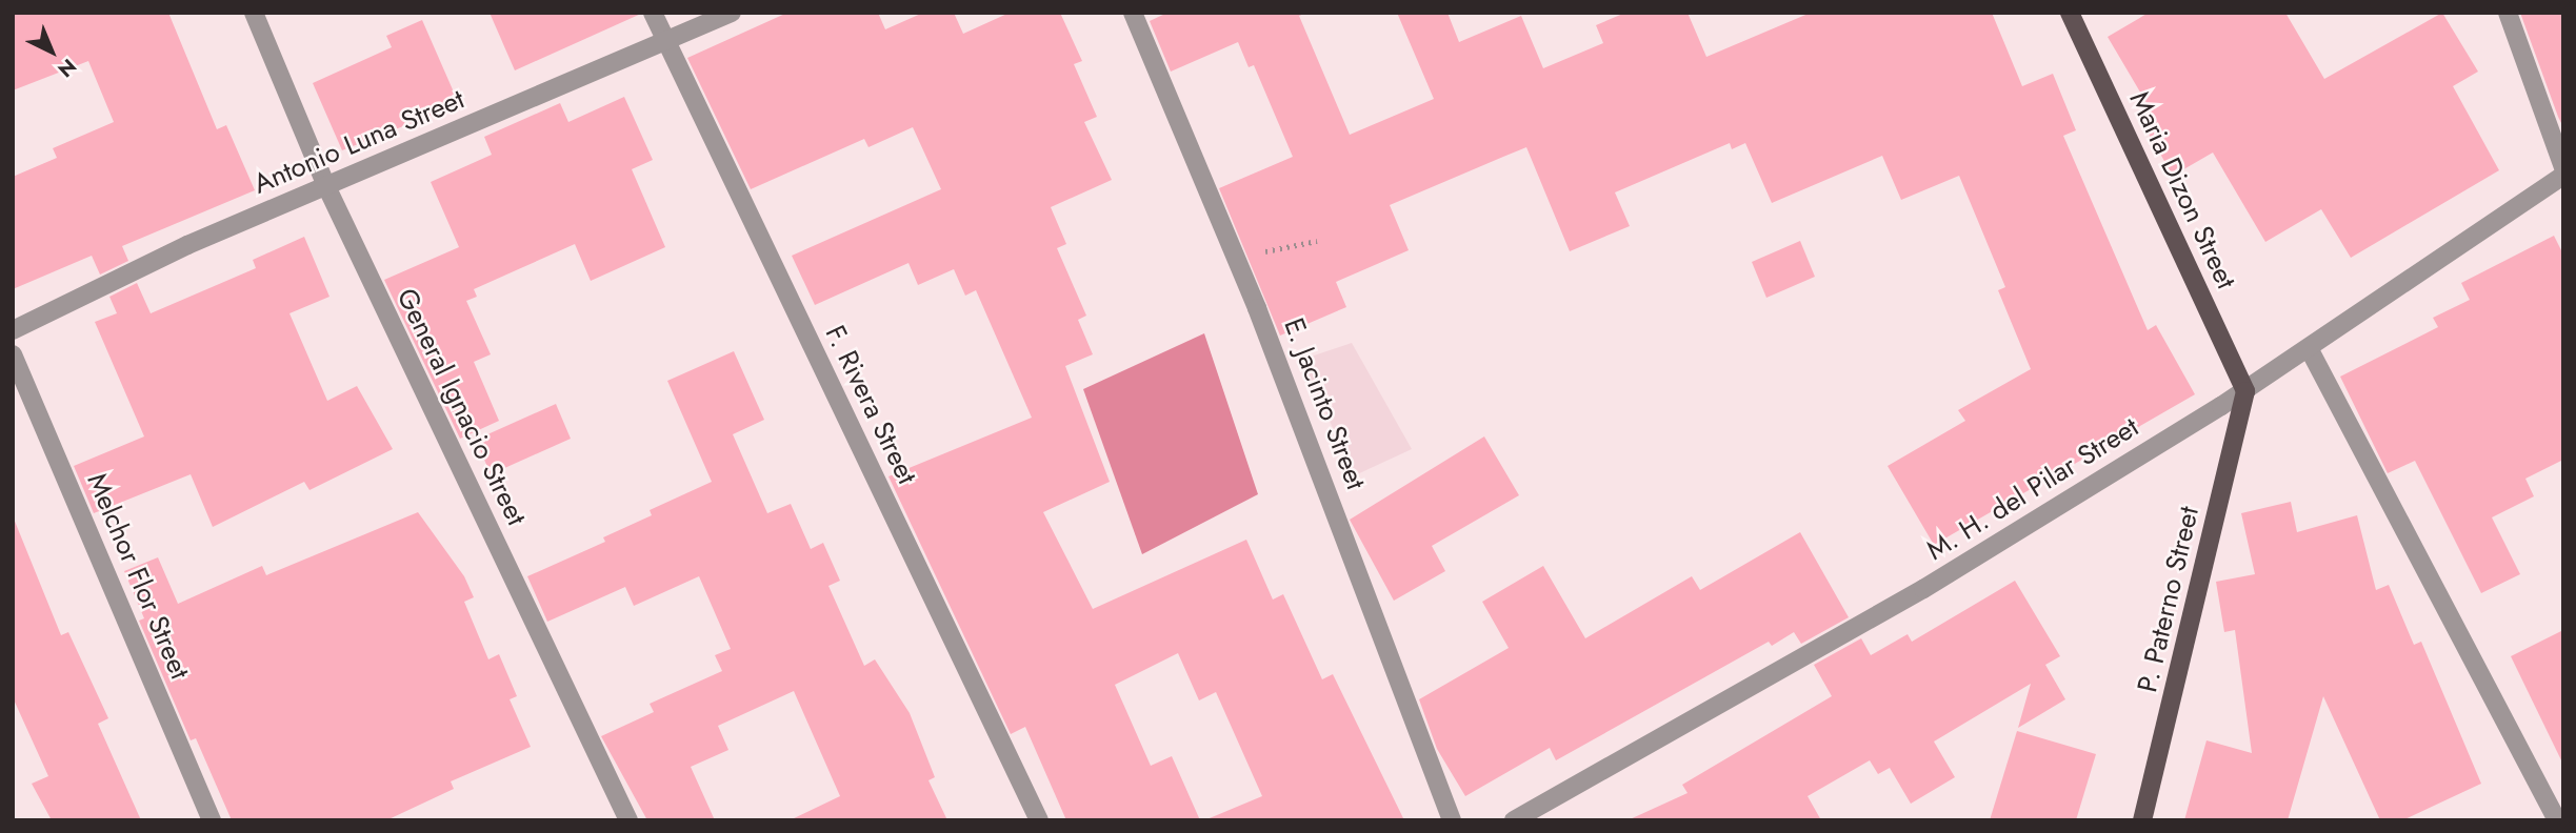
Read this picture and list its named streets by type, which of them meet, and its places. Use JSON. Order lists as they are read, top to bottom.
{
  "streets": {
    "main road": ["Maria Dizon Street", "P. Paterno Street"],
    "street": [
      "Antonio Luna Street",
      "E. Jacinto Street",
      "F. Rivera Street",
      "General Ignacio Street",
      "M. H. del Pilar Street",
      "Melchor Flor Street"
    ]
  },
  "crossings": [
    ["Antonio Luna Street", "F. Rivera Street"],
    ["Antonio Luna Street", "General Ignacio Street"],
    ["Maria Dizon Street", "M. H. del Pilar Street"],
    ["Maria Dizon Street", "P. Paterno Street"],
    ["M. H. del Pilar Street", "P. Paterno Street"]
  ],
  "north": "bottom right"
}
